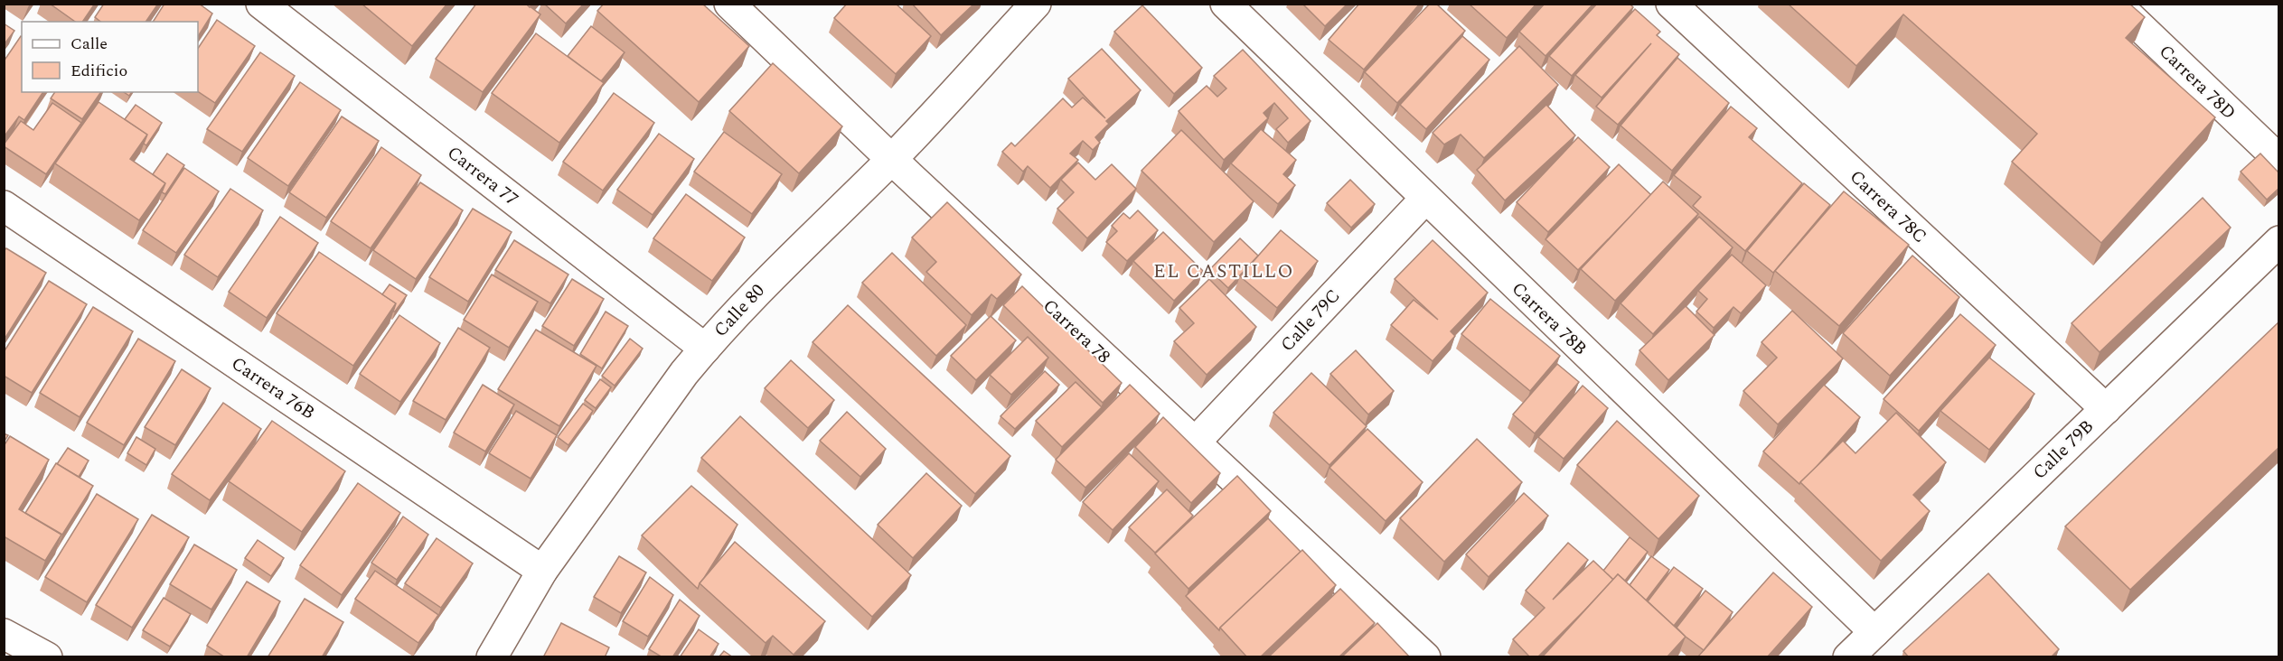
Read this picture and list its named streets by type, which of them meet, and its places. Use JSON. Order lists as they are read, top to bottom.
{
  "streets": {
    "street": [
      "Carrera 78D",
      "Carrera 77",
      "Carrera 78C",
      "Calle 80",
      "Carrera 78B",
      "Calle 79C",
      "Carrera 78",
      "Carrera 76B",
      "Calle 79B"
    ]
  },
  "crossings": [
    ["Carrera 77", "Calle 80"],
    ["Carrera 78C", "Calle 79B"],
    ["Calle 80", "Carrera 78"],
    ["Calle 80", "Carrera 76B"],
    ["Carrera 78B", "Calle 79C"],
    ["Carrera 78B", "Calle 79B"],
    ["Calle 79C", "Carrera 78"]
  ],
  "districts": ["EL CASTILLO"],
  "legend": ["Calle", "Edificio"]
}
